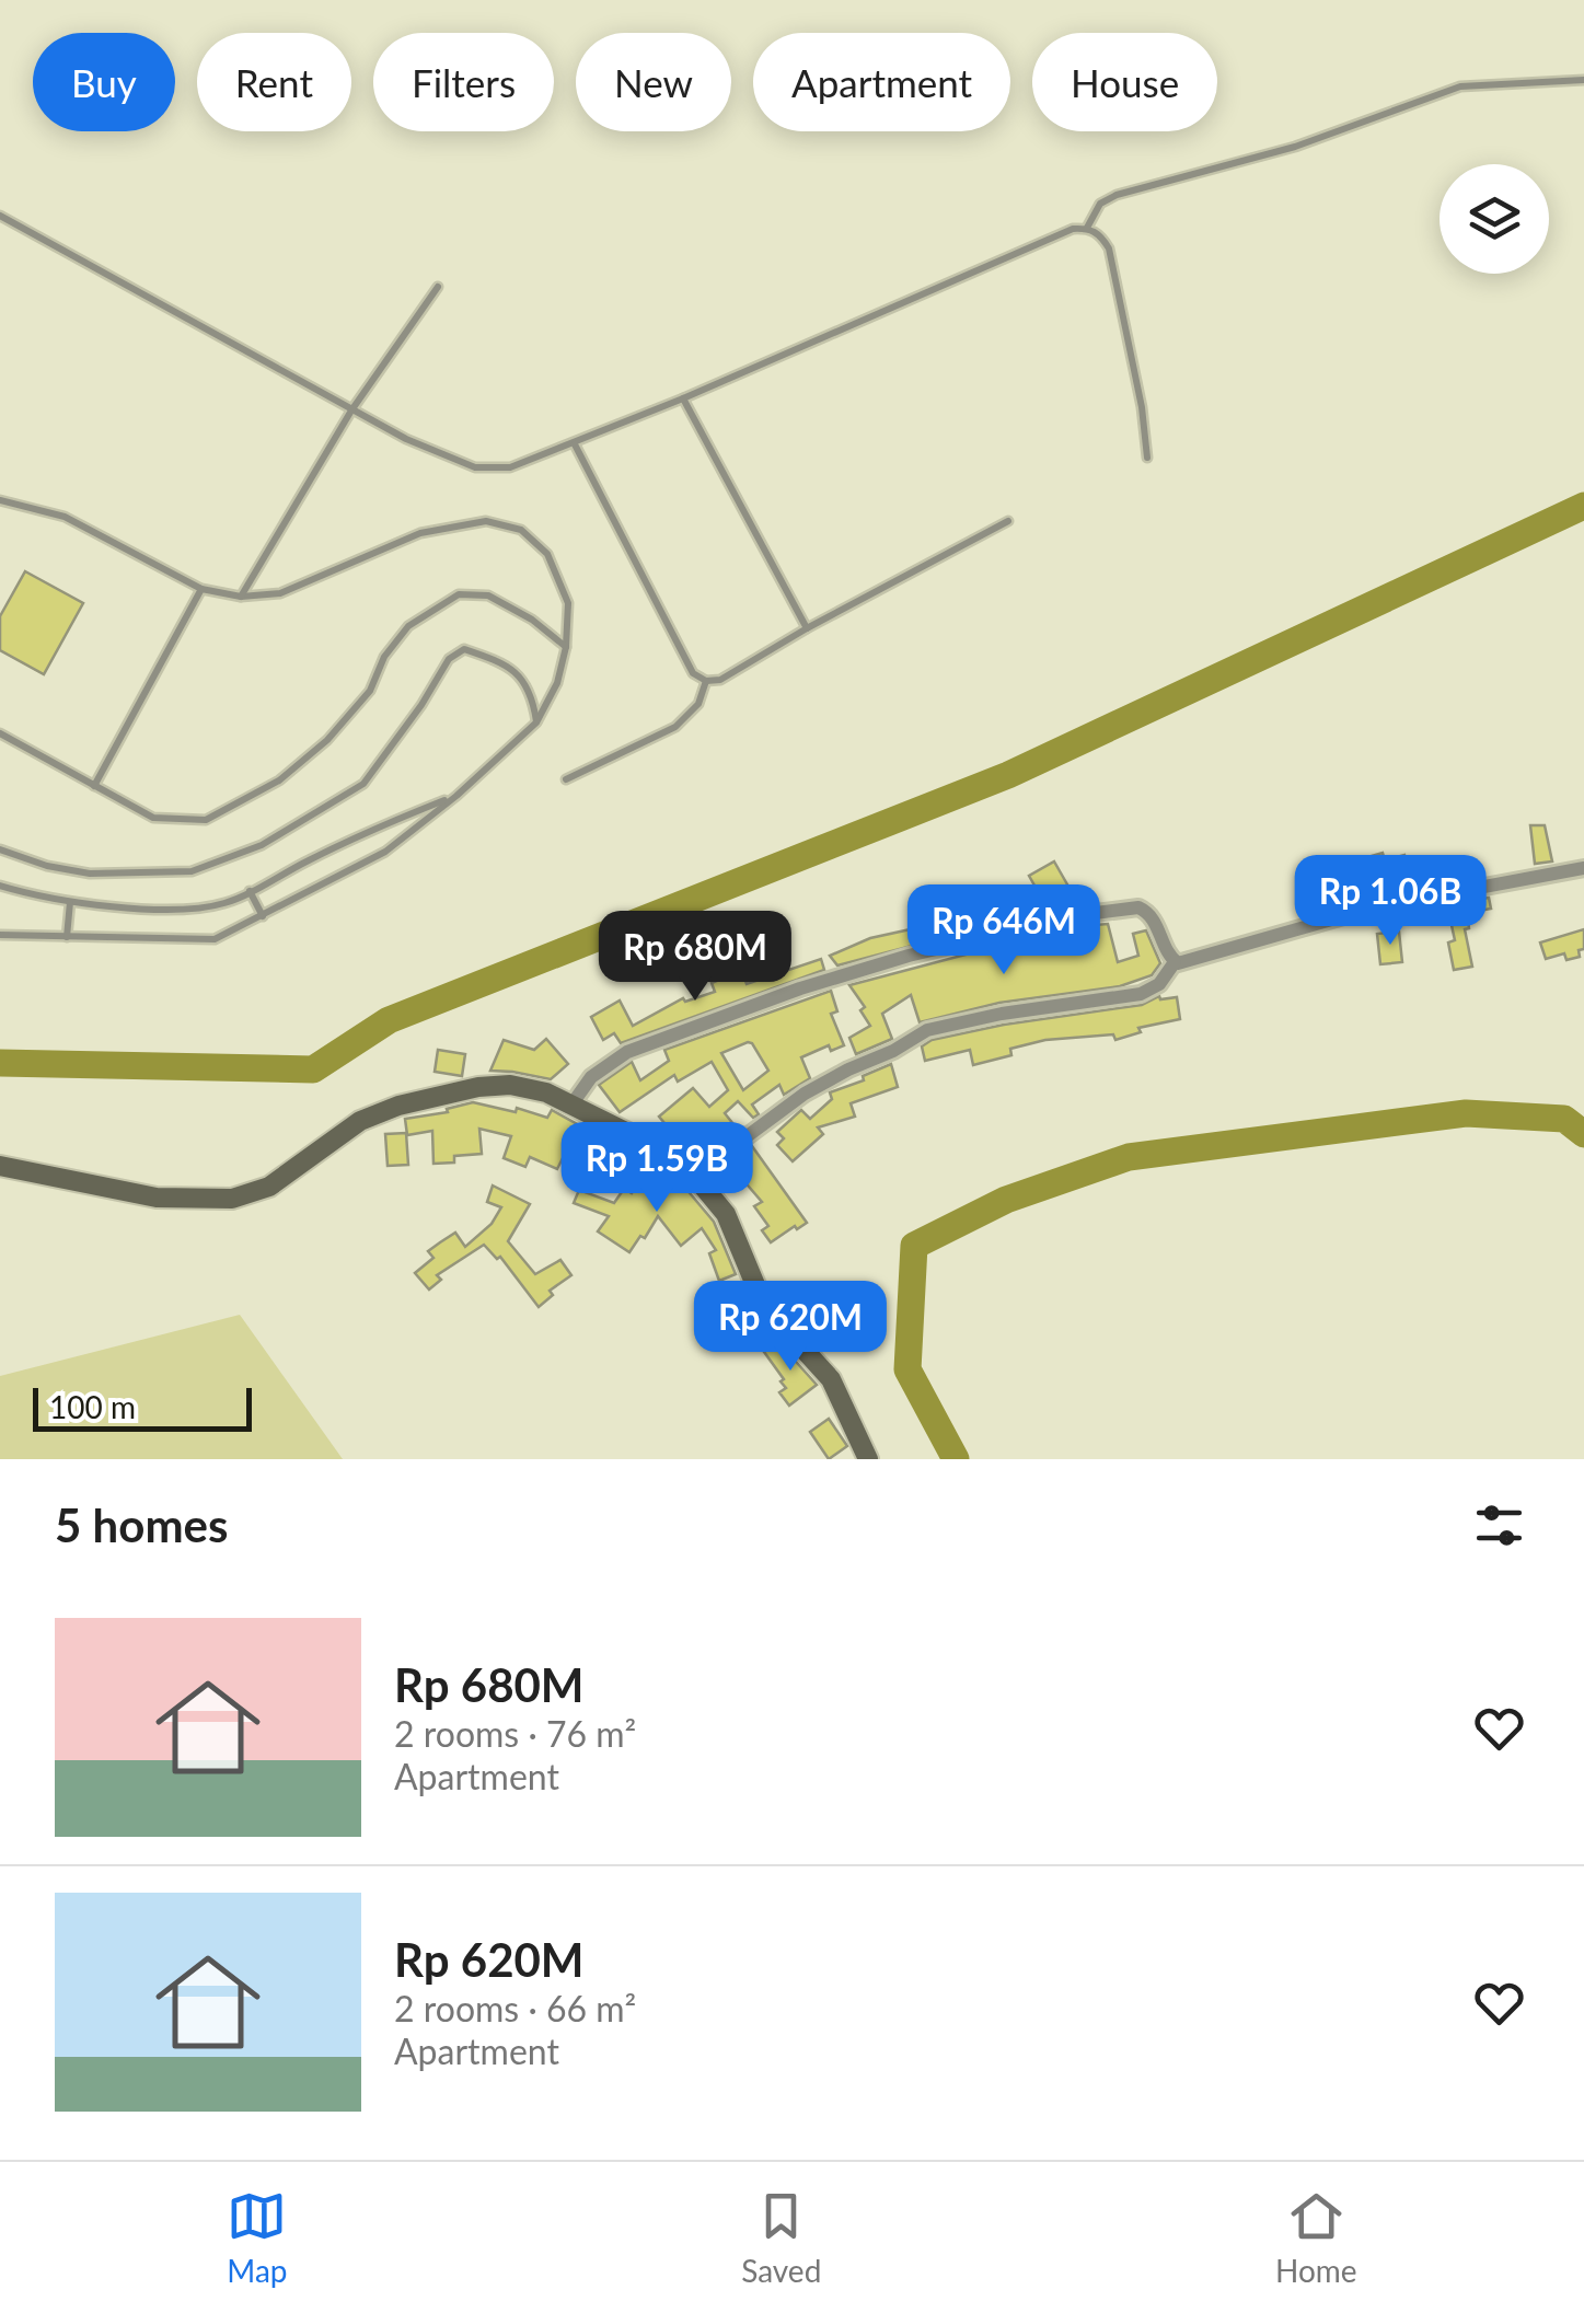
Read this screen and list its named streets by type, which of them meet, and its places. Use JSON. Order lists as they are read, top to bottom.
{
  "scale_bar": "100 m",
  "page": {
    "chip": [
      "Buy",
      "Rent",
      "Filters",
      "New",
      "Apartment",
      "House"
    ],
    "price": [
      "Rp 1.06B",
      "Rp 646M",
      "Rp 680M",
      "Rp 1.59B",
      "Rp 620M"
    ],
    "scale": "100 m",
    "heading": "5 homes",
    "list": [
      {
        "name": "Rp 680M",
        "note": "2 rooms · 76 m² · Apartment"
      },
      {
        "name": "Rp 620M",
        "note": "2 rooms · 66 m² · Apartment"
      }
    ],
    "tabs": ["Map", "Saved", "Home"]
  }
}
